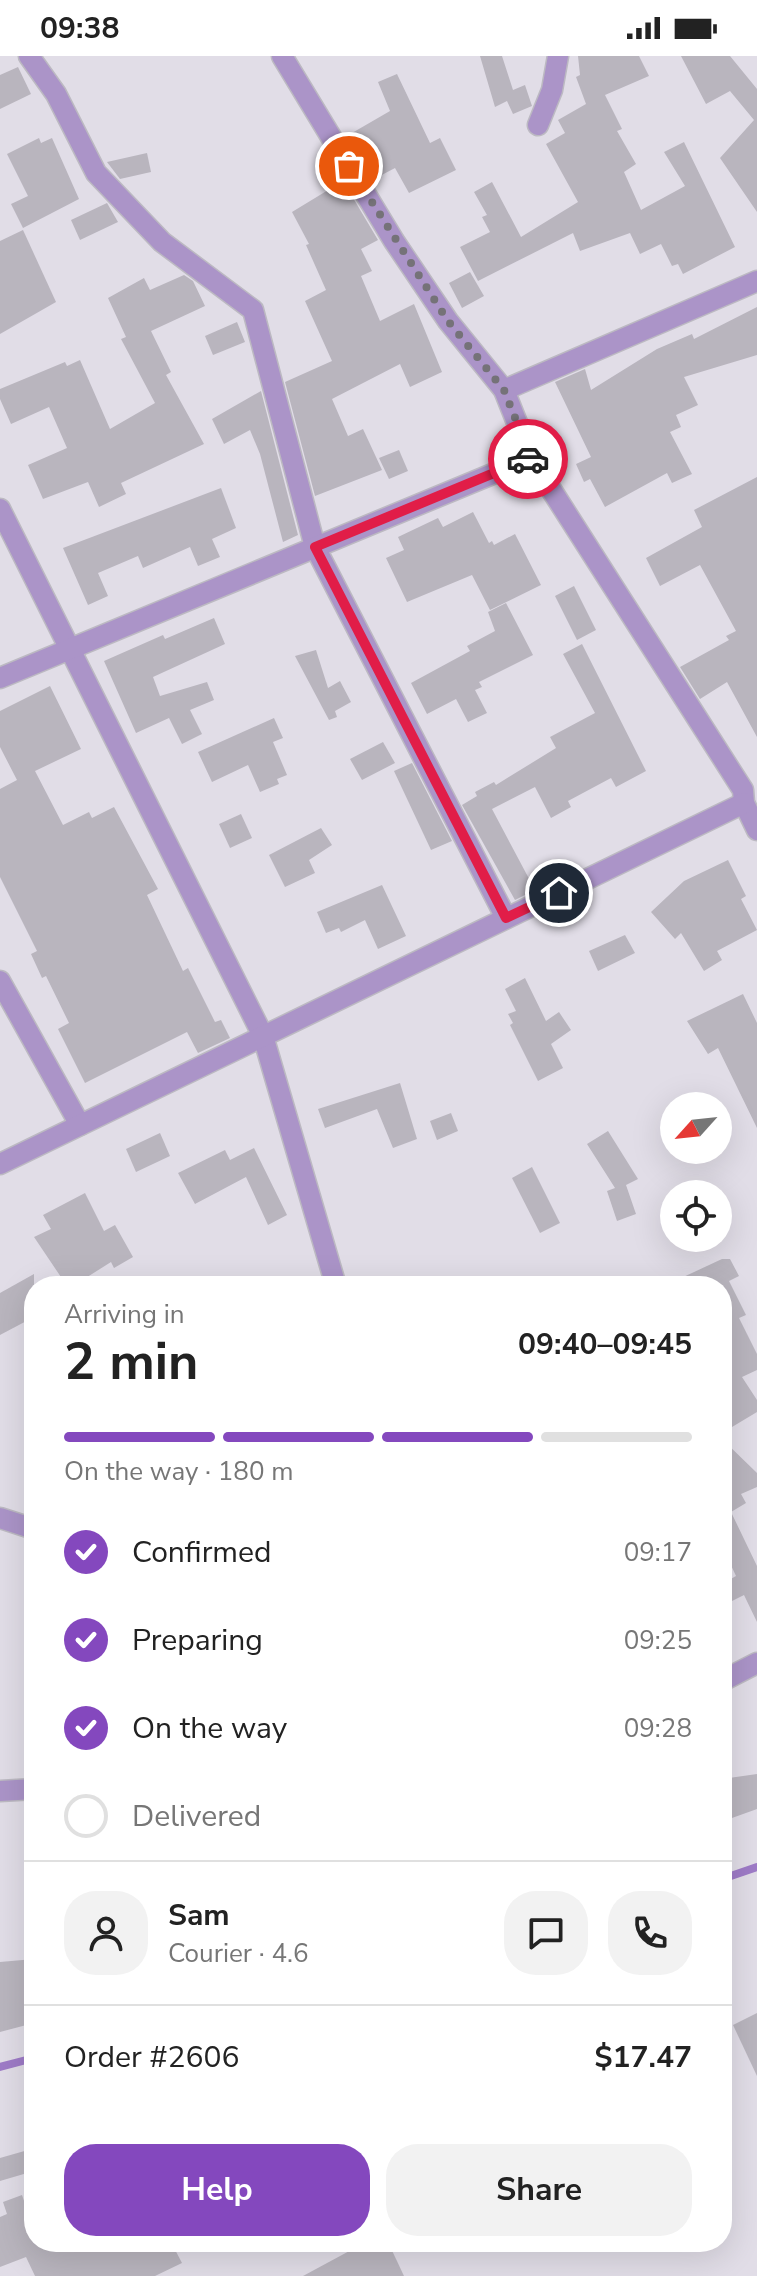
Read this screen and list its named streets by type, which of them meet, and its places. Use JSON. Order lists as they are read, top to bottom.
{
  "north": "bottom left",
  "page": {
    "status": "09:38",
    "heading": ["2 min", "Arriving in", "09:40–09:45"],
    "panel": [
      "Sam",
      "Courier · 4.6",
      "Order #2606",
      "$17.47"
    ],
    "bar": "On the way · 180 m",
    "list": [
      ["Confirmed", "09:17"],
      ["Preparing", "09:25"],
      ["On the way", "09:28"],
      "Delivered"
    ],
    "buttons": ["Help", "Share"]
  }
}
